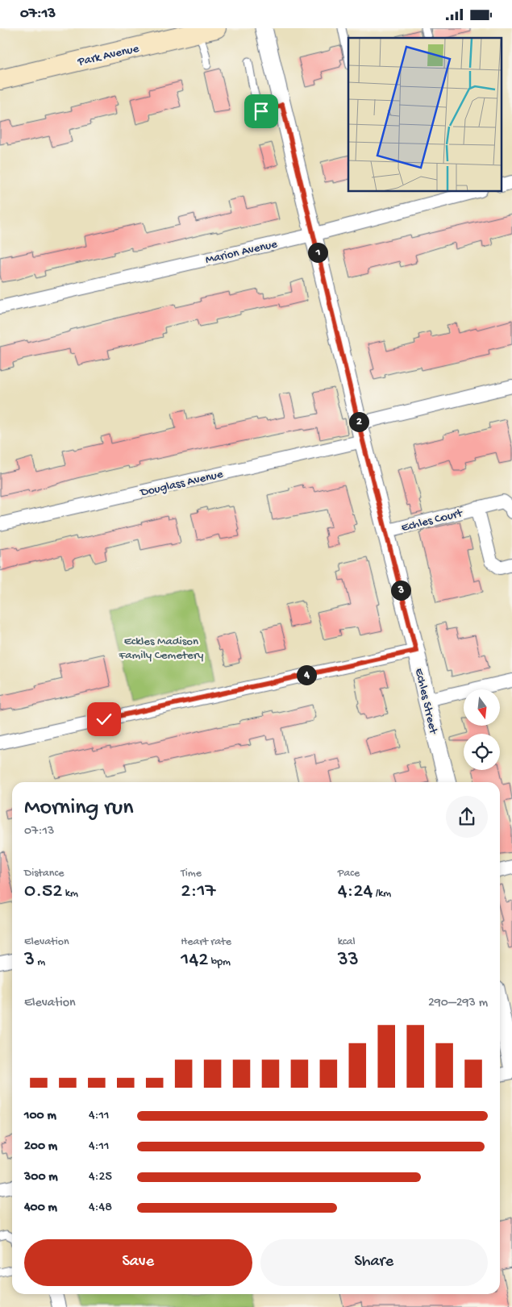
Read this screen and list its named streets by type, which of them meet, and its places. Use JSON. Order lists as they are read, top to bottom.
{
  "streets": {
    "main road": ["Park Avenue"],
    "street": [
      "Marion Avenue",
      "Douglass Avenue",
      "Echles Court",
      "Echles Street"
    ]
  },
  "crossings": [
    ["Marion Avenue", "Echles Street"],
    ["Douglass Avenue", "Echles Street"],
    ["Echles Court", "Echles Street"]
  ],
  "parks": ["Eckles Madison Family Cemetery"],
  "north": "bottom",
  "page": {
    "status": "07:13",
    "pins": [
      "1",
      "2",
      "3",
      "4"
    ],
    "heading": ["Morning run", "07:13"],
    "stats": [
      ["Distance", "0.52 km"],
      ["Time", "2:17"],
      ["Pace", "4:24 /km"],
      ["Elevation", "3 m"],
      ["Heart rate", "142 bpm"],
      ["kcal", "33"]
    ],
    "chart": ["Elevation", "290–293 m"],
    "list": [
      {
        "name": "100 m",
        "note": "4:11"
      },
      {
        "name": "200 m",
        "note": "4:11"
      },
      {
        "name": "300 m",
        "note": "4:25"
      },
      {
        "name": "400 m",
        "note": "4:48"
      }
    ],
    "buttons": ["Save", "Share"]
  }
}
